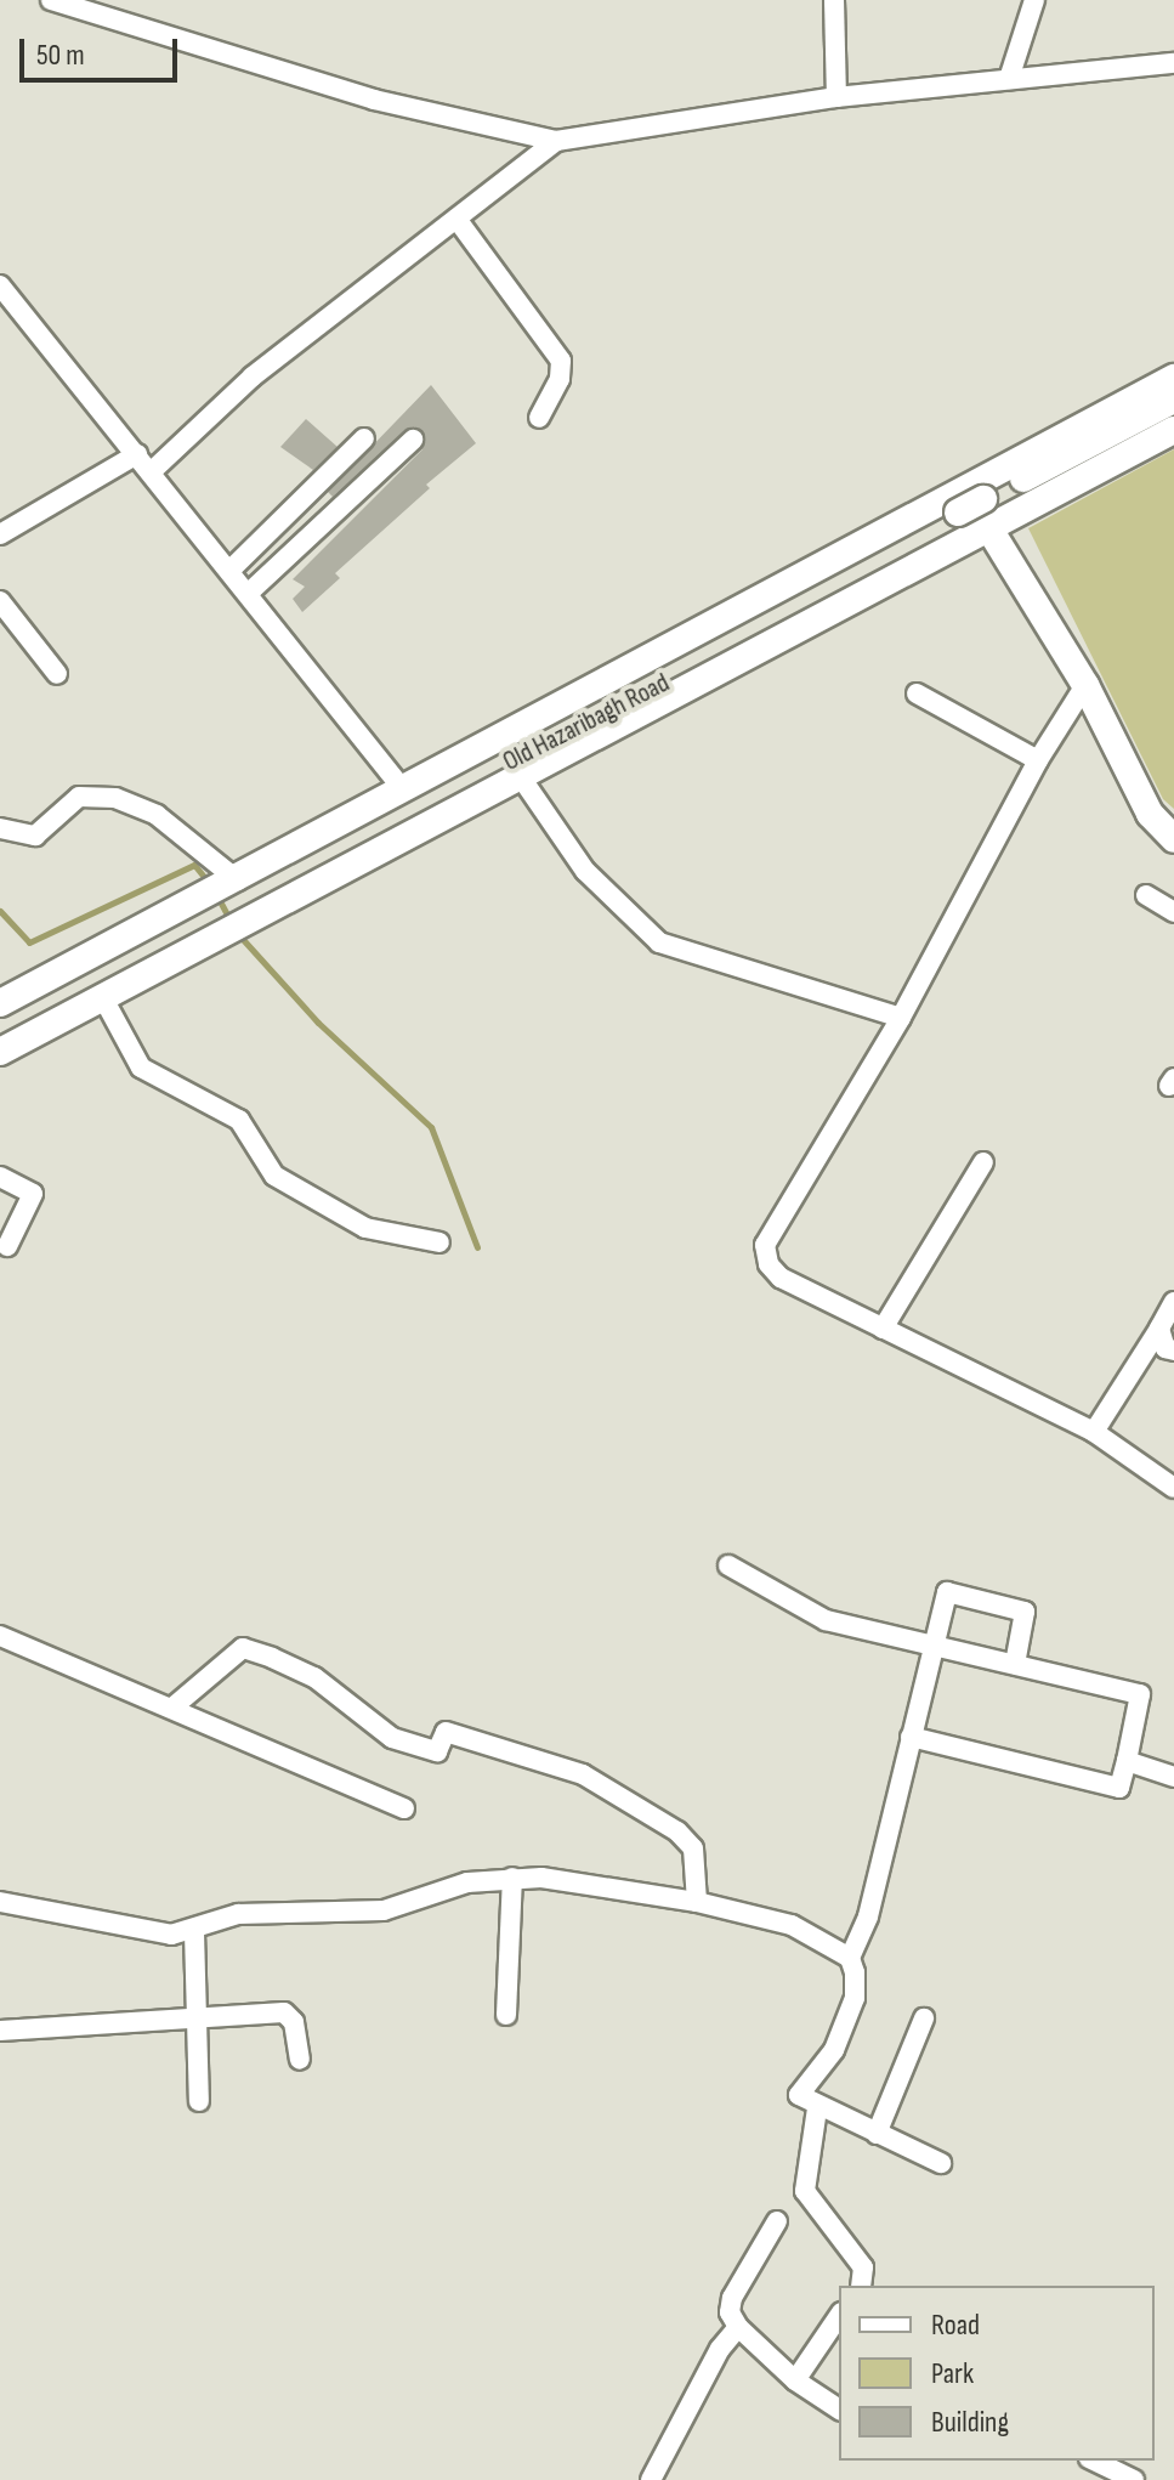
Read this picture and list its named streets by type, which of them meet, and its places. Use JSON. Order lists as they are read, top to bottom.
{
  "streets": {
    "street": ["Old Hazaribagh Road"]
  },
  "legend": ["Road", "Park", "Building"],
  "scale_bar": "50 m"
}
